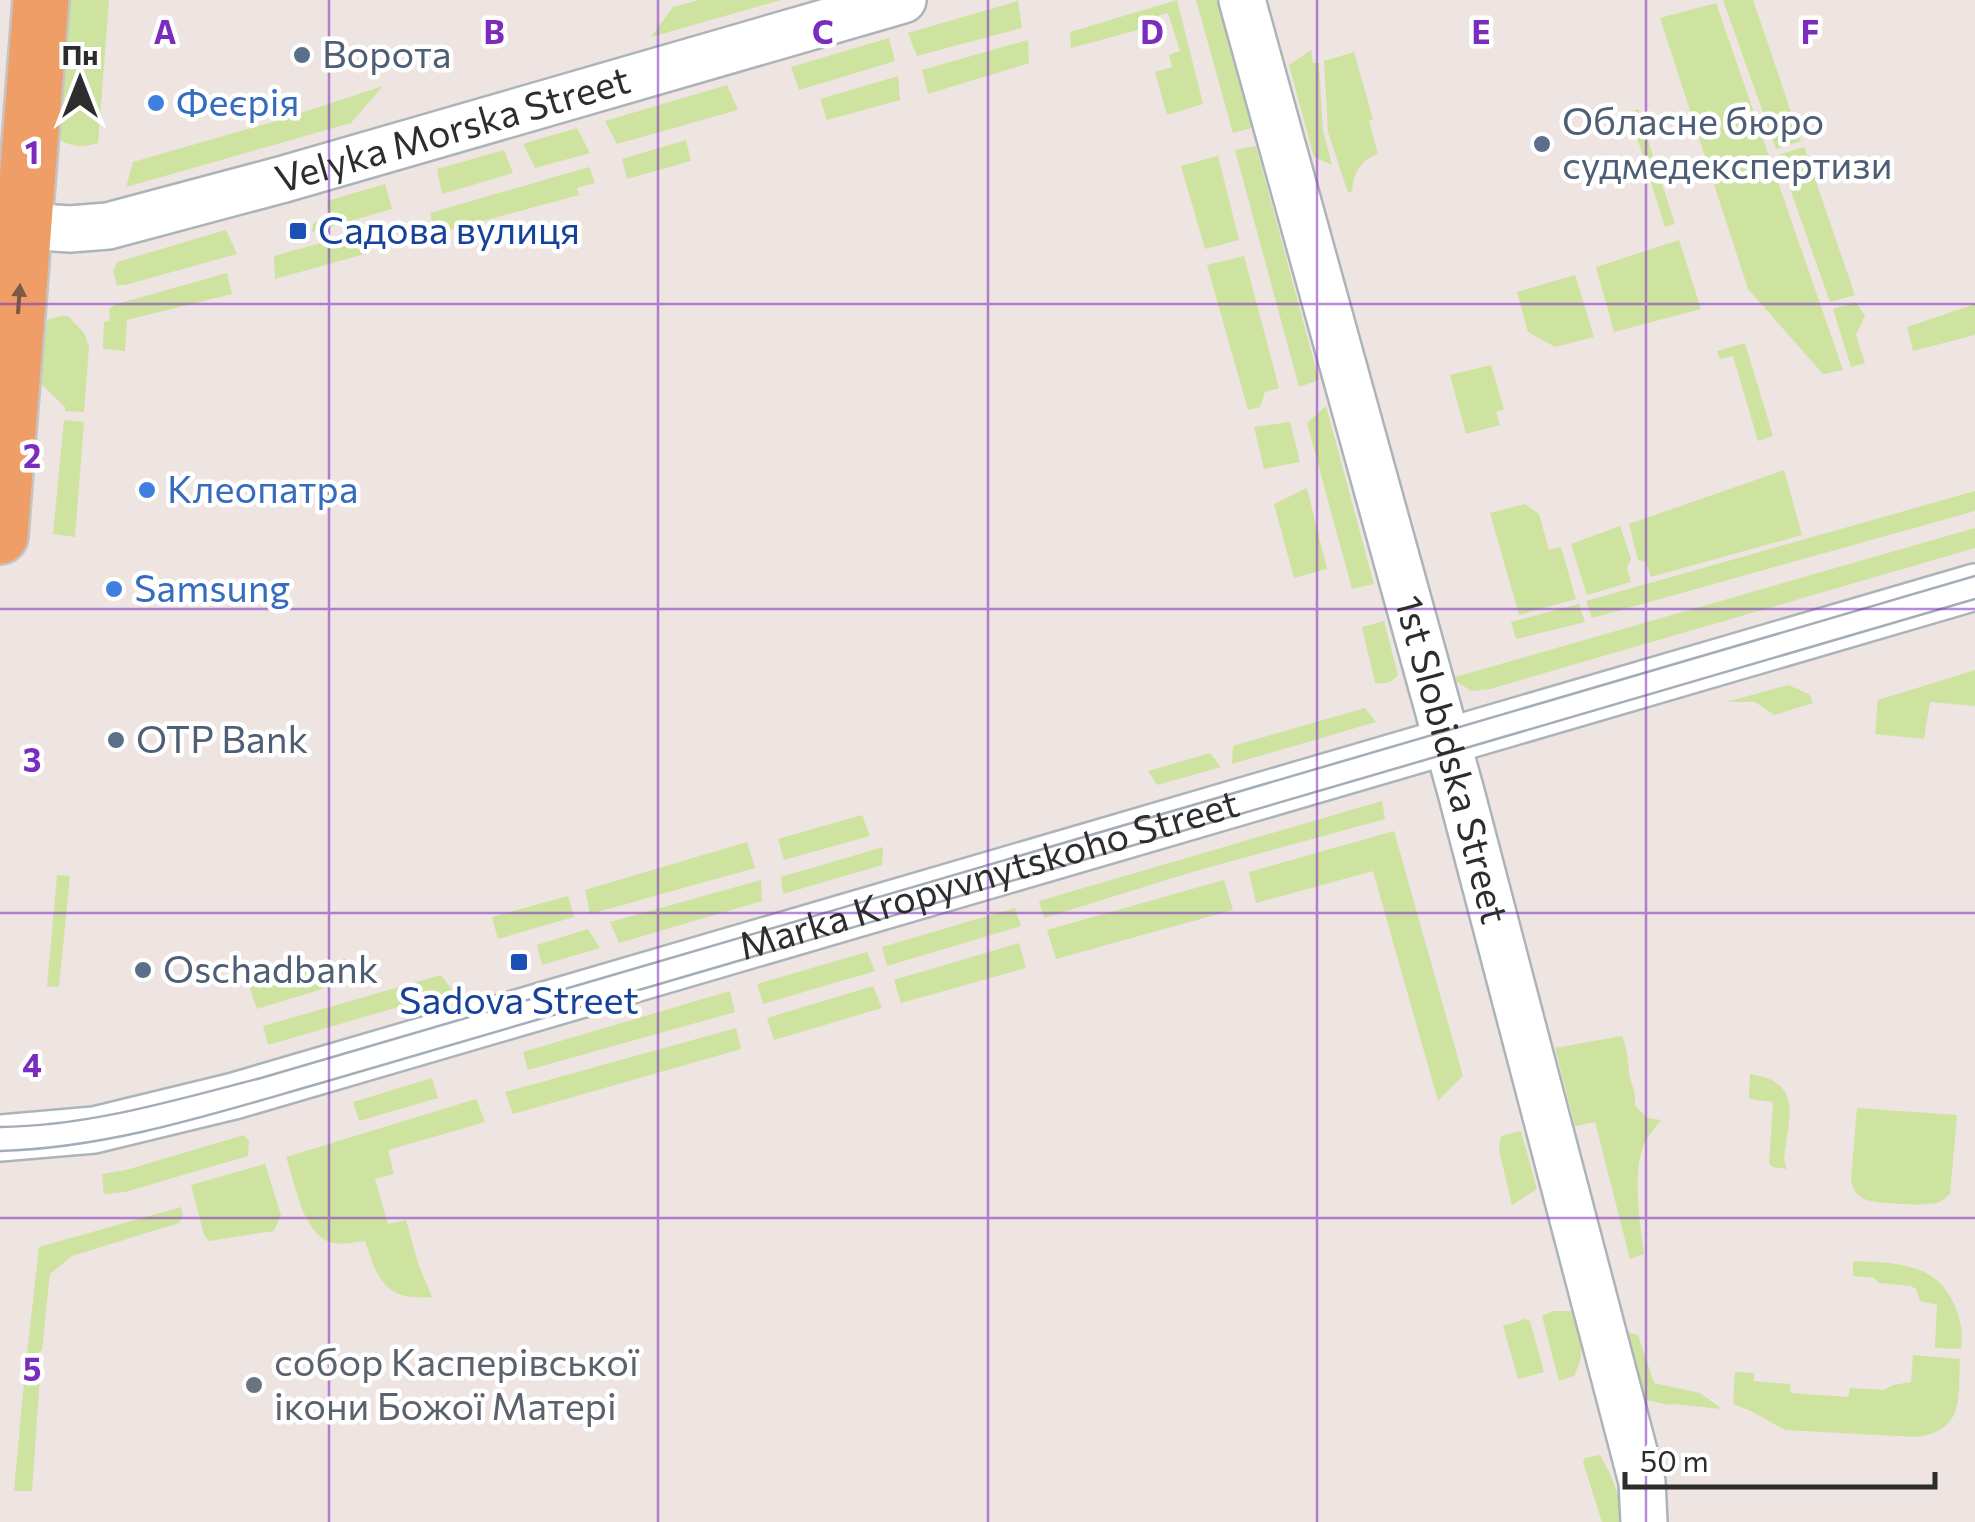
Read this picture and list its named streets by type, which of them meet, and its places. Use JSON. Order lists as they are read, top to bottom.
{
  "streets": {
    "street": ["Velyka Morska Street", "1st Slobidska Street", "Marka Kropyvnytskoho Street"]
  },
  "crossings": [
    ["1st Slobidska Street", "Marka Kropyvnytskoho Street"]
  ],
  "places": {
    "other": [
      "Ворота",
      "Феєрія",
      "Обласне бюро судмедекспертизи",
      "Клеопатра",
      "Samsung",
      "OTP Bank",
      "Oschadbank",
      "собор Касперівської ікони Божої Матері"
    ],
    "transit": ["Садова вулиця", "Sadova Street"]
  },
  "scale_bar": "50 m",
  "north": "top",
  "grid": {
    "columns": [
      "A",
      "B",
      "C",
      "D",
      "E",
      "F"
    ],
    "rows": [
      "1",
      "2",
      "3",
      "4",
      "5"
    ]
  }
}
